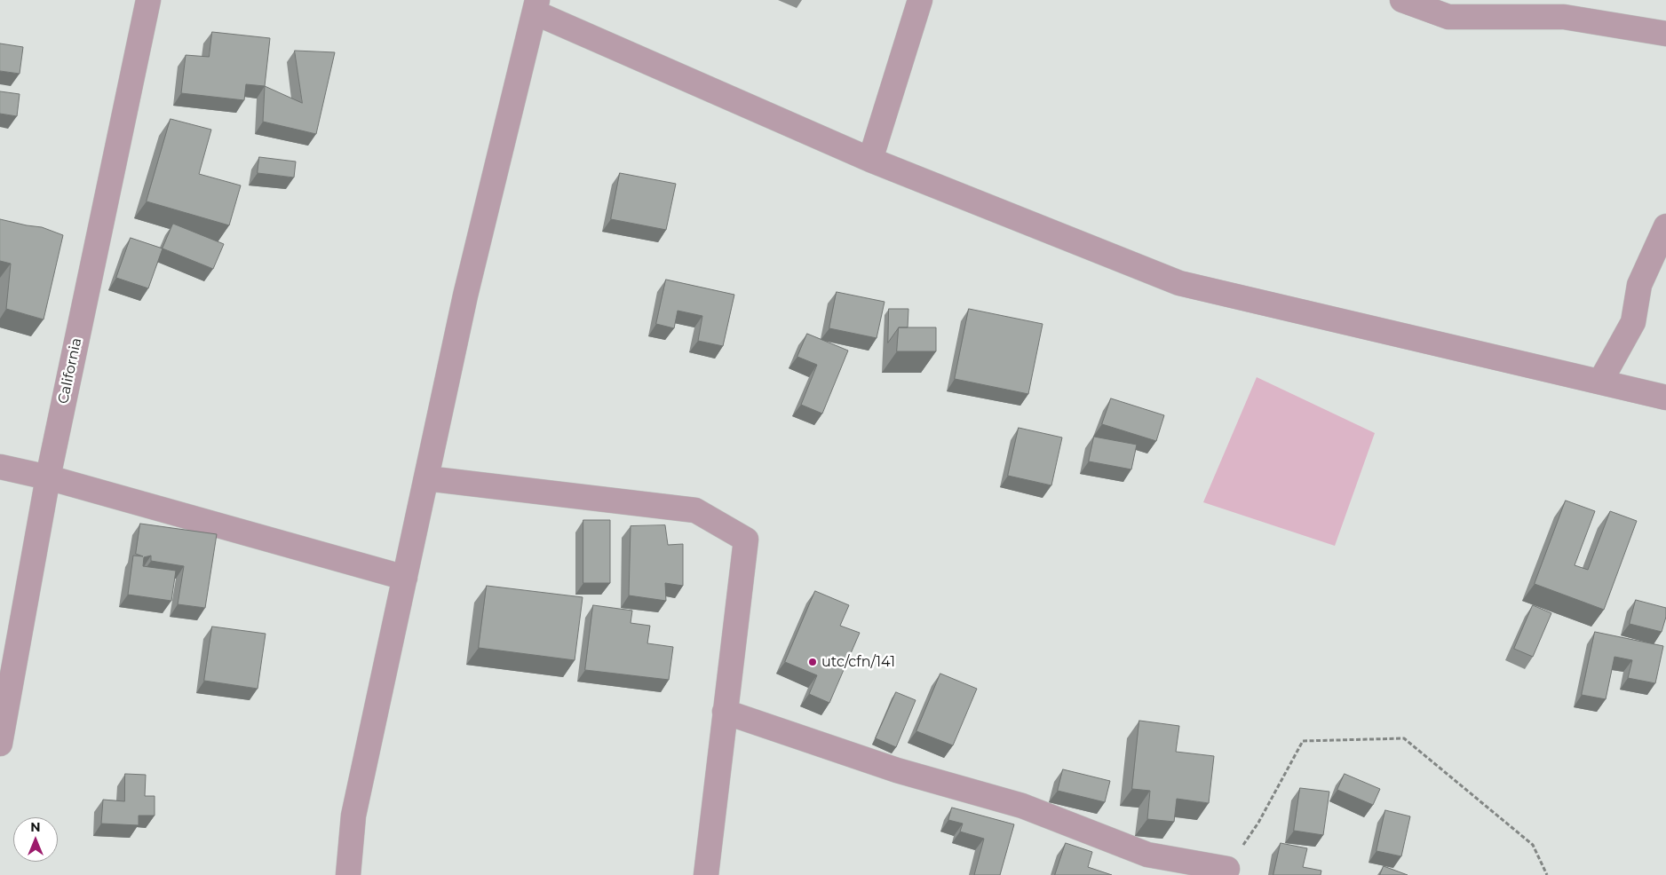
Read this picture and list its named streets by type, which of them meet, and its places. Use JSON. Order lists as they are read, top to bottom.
{
  "streets": {
    "street": ["California"]
  },
  "places": ["utc/cfn/141"],
  "north": "top"
}
